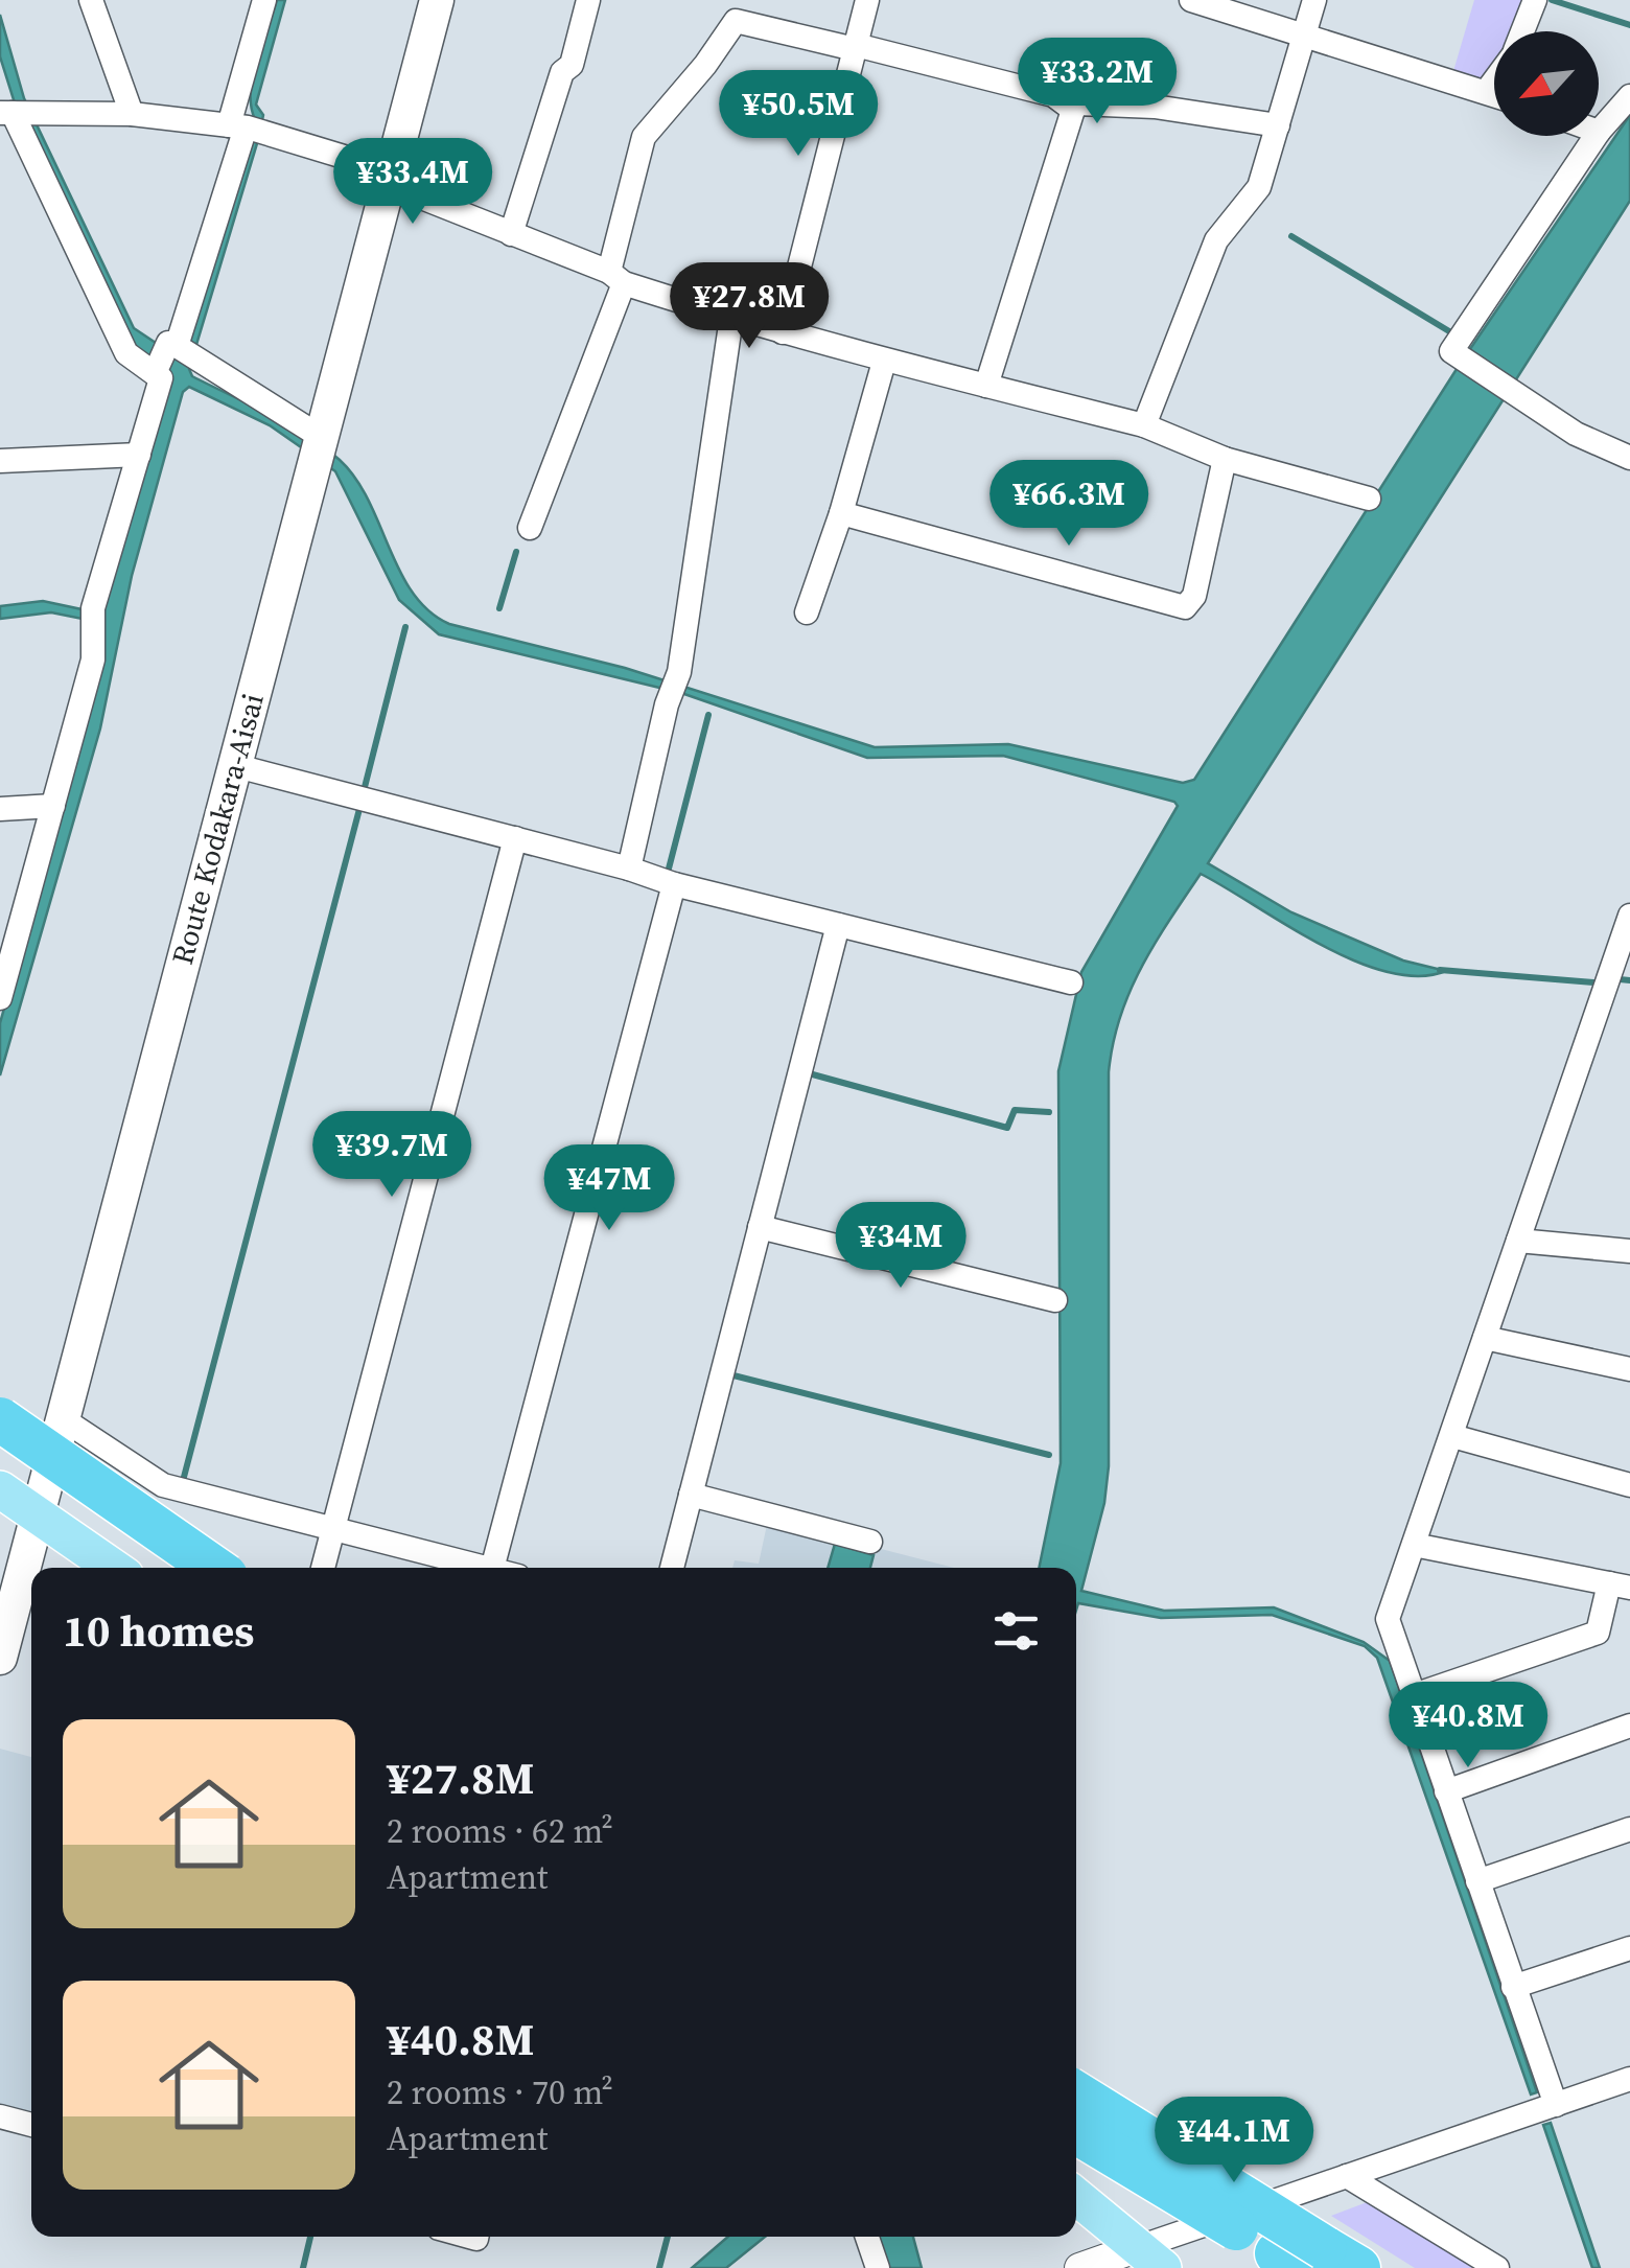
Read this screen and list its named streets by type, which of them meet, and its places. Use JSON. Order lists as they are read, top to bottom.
{
  "streets": {
    "main road": ["Route Kodakara-Aisai"]
  },
  "north": "bottom left",
  "page": {
    "price": [
      "¥33.2M",
      "¥50.5M",
      "¥33.4M",
      "¥27.8M",
      "¥66.3M",
      "¥39.7M",
      "¥47M",
      "¥34M",
      "¥40.8M",
      "¥44.1M"
    ],
    "heading": "10 homes",
    "list": [
      {
        "name": "¥27.8M",
        "note": "2 rooms · 62 m² · Apartment"
      },
      {
        "name": "¥40.8M",
        "note": "2 rooms · 70 m² · Apartment"
      }
    ]
  }
}
